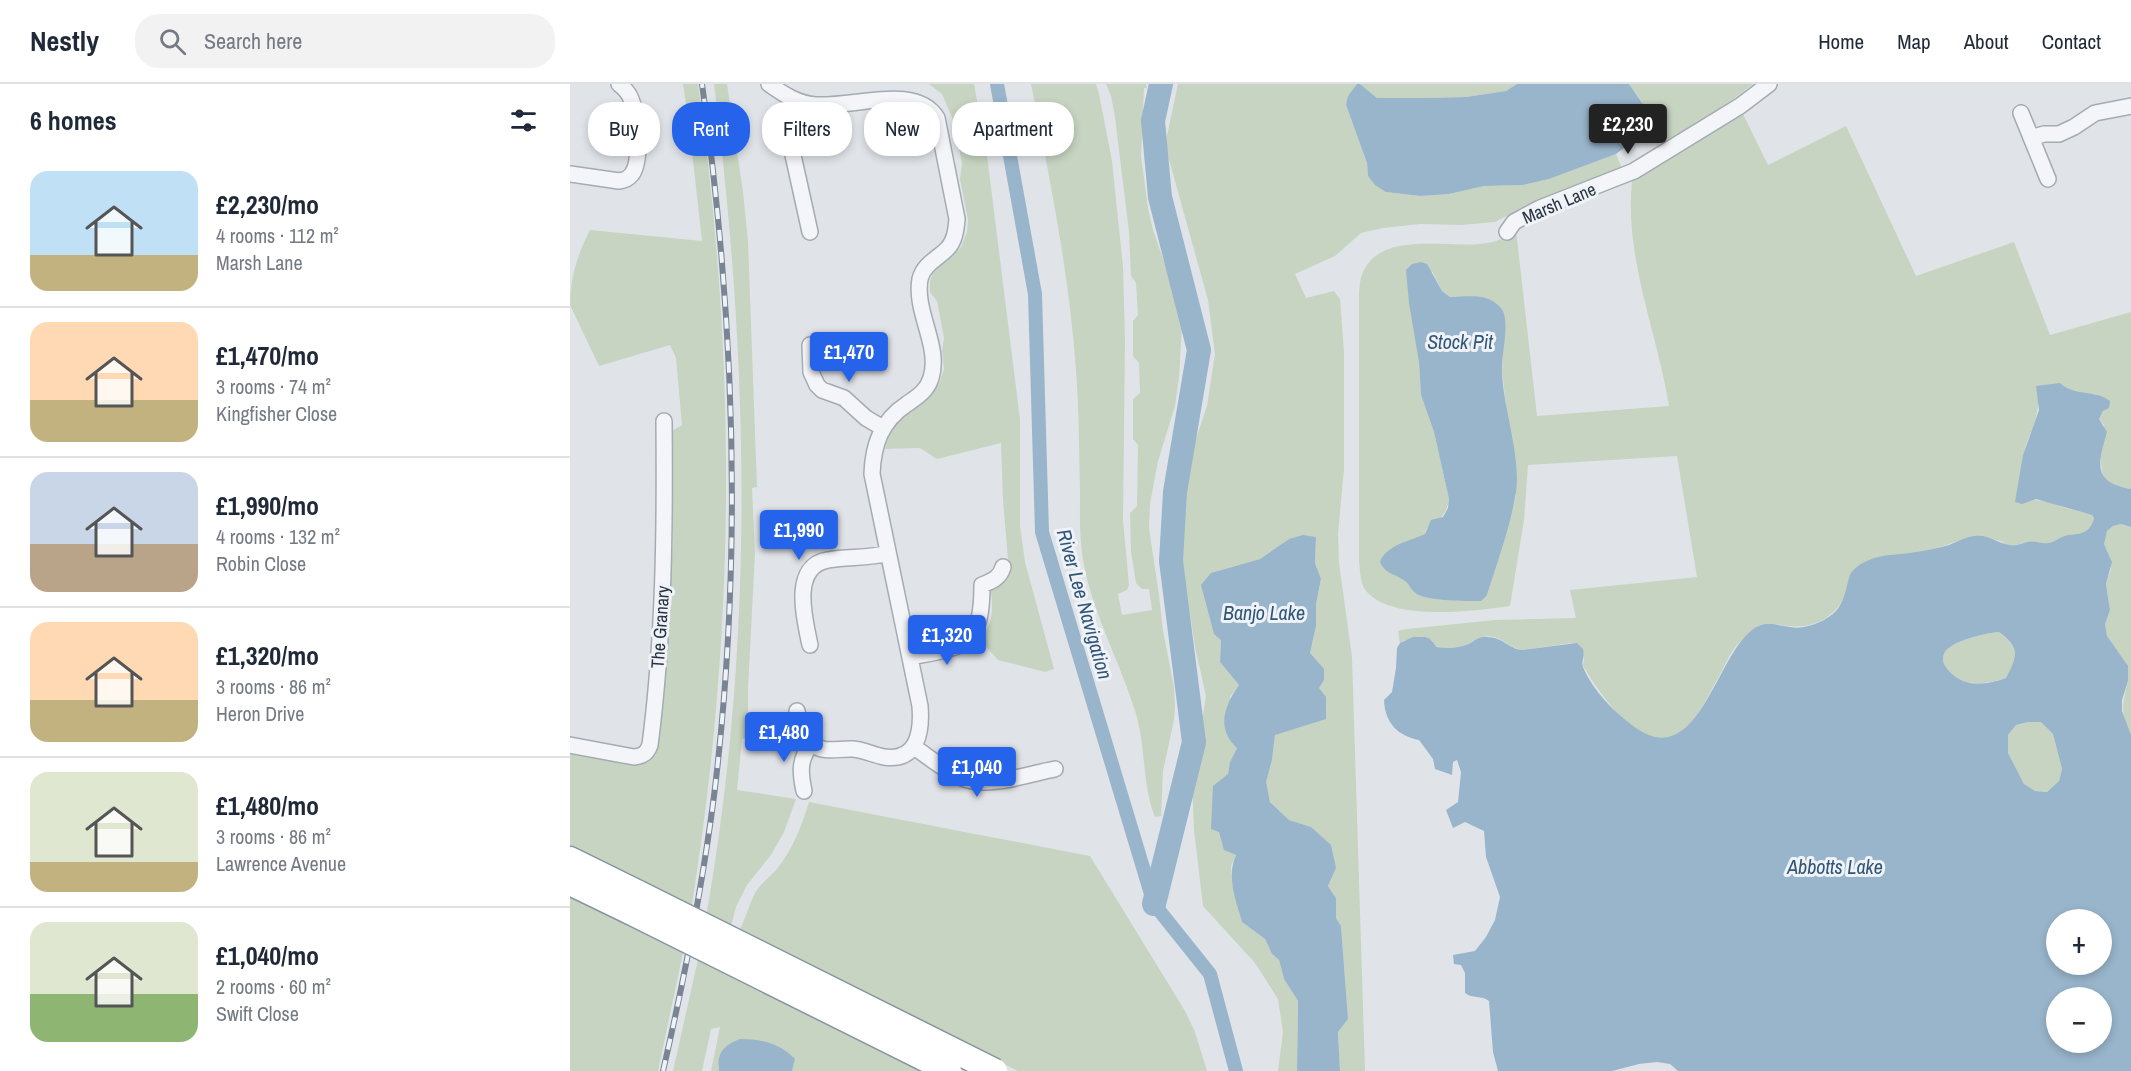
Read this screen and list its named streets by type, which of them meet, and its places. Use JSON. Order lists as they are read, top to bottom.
{
  "streets": {
    "street": ["Marsh Lane", "The Granary"]
  },
  "water": [
    "Stock Pit",
    "River Lee Navigation",
    "Banjo Lake",
    "Abbotts Lake"
  ],
  "page": {
    "header": "Nestly",
    "search": "Search here",
    "nav": [
      "Home",
      "Map",
      "About",
      "Contact"
    ],
    "heading": "6 homes",
    "chip": [
      "Buy",
      "Rent",
      "Filters",
      "New",
      "Apartment"
    ],
    "price": [
      "£2,230",
      "£1,470",
      "£1,990",
      "£1,320",
      "£1,480",
      "£1,040"
    ],
    "list": [
      {
        "name": "£2,230/mo",
        "note": "4 rooms · 112 m² · Marsh Lane"
      },
      {
        "name": "£1,470/mo",
        "note": "3 rooms · 74 m² · Kingfisher Close"
      },
      {
        "name": "£1,990/mo",
        "note": "4 rooms · 132 m² · Robin Close"
      },
      {
        "name": "£1,320/mo",
        "note": "3 rooms · 86 m² · Heron Drive"
      },
      {
        "name": "£1,480/mo",
        "note": "3 rooms · 86 m² · Lawrence Avenue"
      },
      {
        "name": "£1,040/mo",
        "note": "2 rooms · 60 m² · Swift Close"
      }
    ],
    "map_buttons": ["+", "−"]
  }
}
